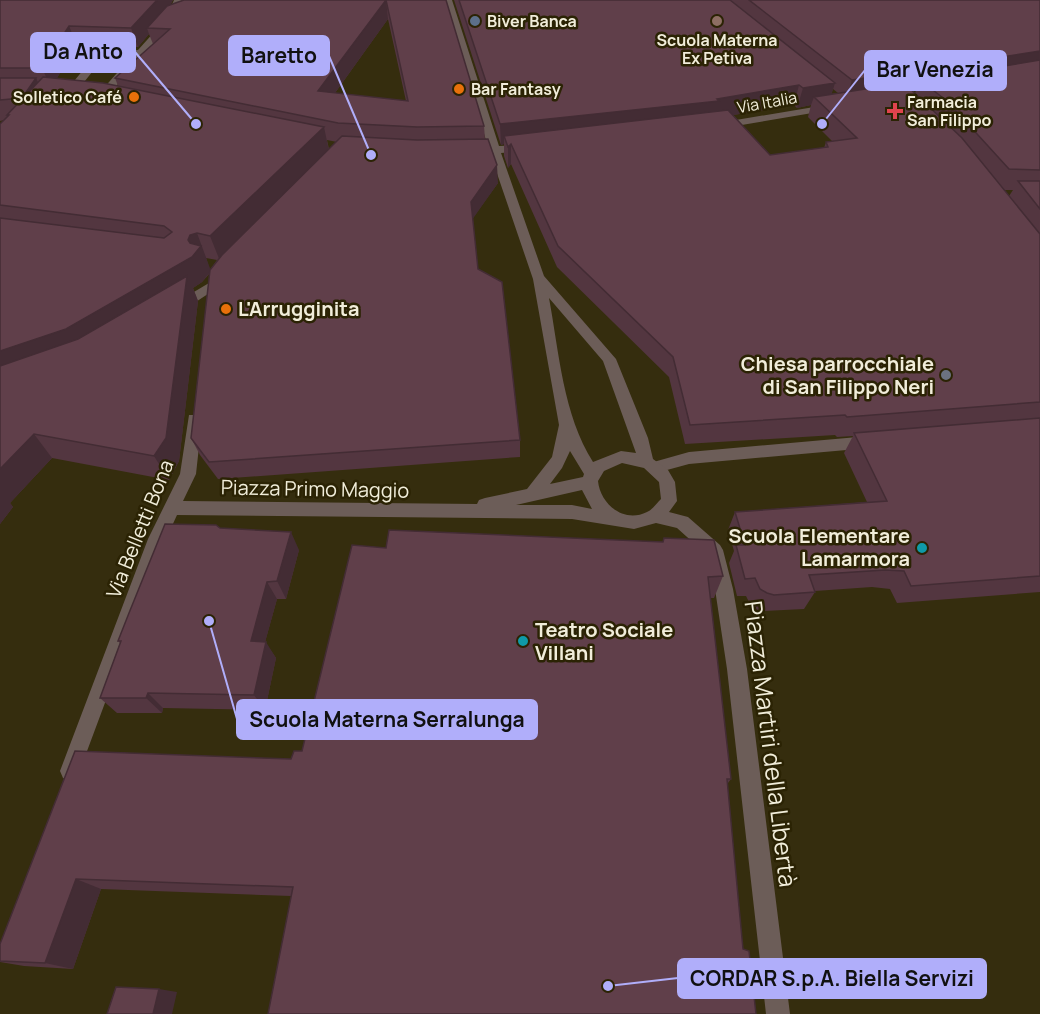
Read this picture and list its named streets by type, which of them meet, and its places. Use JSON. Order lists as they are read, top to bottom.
{
  "streets": {
    "street": [
      "Via Italia",
      "Piazza Primo Maggio",
      "Via Belletti Bona",
      "Piazza Martiri della Libertà"
    ]
  },
  "crossings": [
    ["Piazza Primo Maggio", "Via Belletti Bona"],
    ["Piazza Primo Maggio", "Piazza Martiri della Libertà"]
  ],
  "places": {
    "other": [
      "Biver Banca",
      "Scuola Materna Ex Petiva",
      "Bar Fantasy",
      "Solletico Café",
      "Da Anto",
      "Bar Venezia",
      "Baretto",
      "L'Arrugginita",
      "Chiesa parrocchiale di San Filippo Neri",
      "Scuola Elementare Lamarmora",
      "Scuola Materna Serralunga",
      "Teatro Sociale Villani",
      "CORDAR S.p.A. Biella Servizi"
    ],
    "health": ["Farmacia San Filippo"]
  }
}
